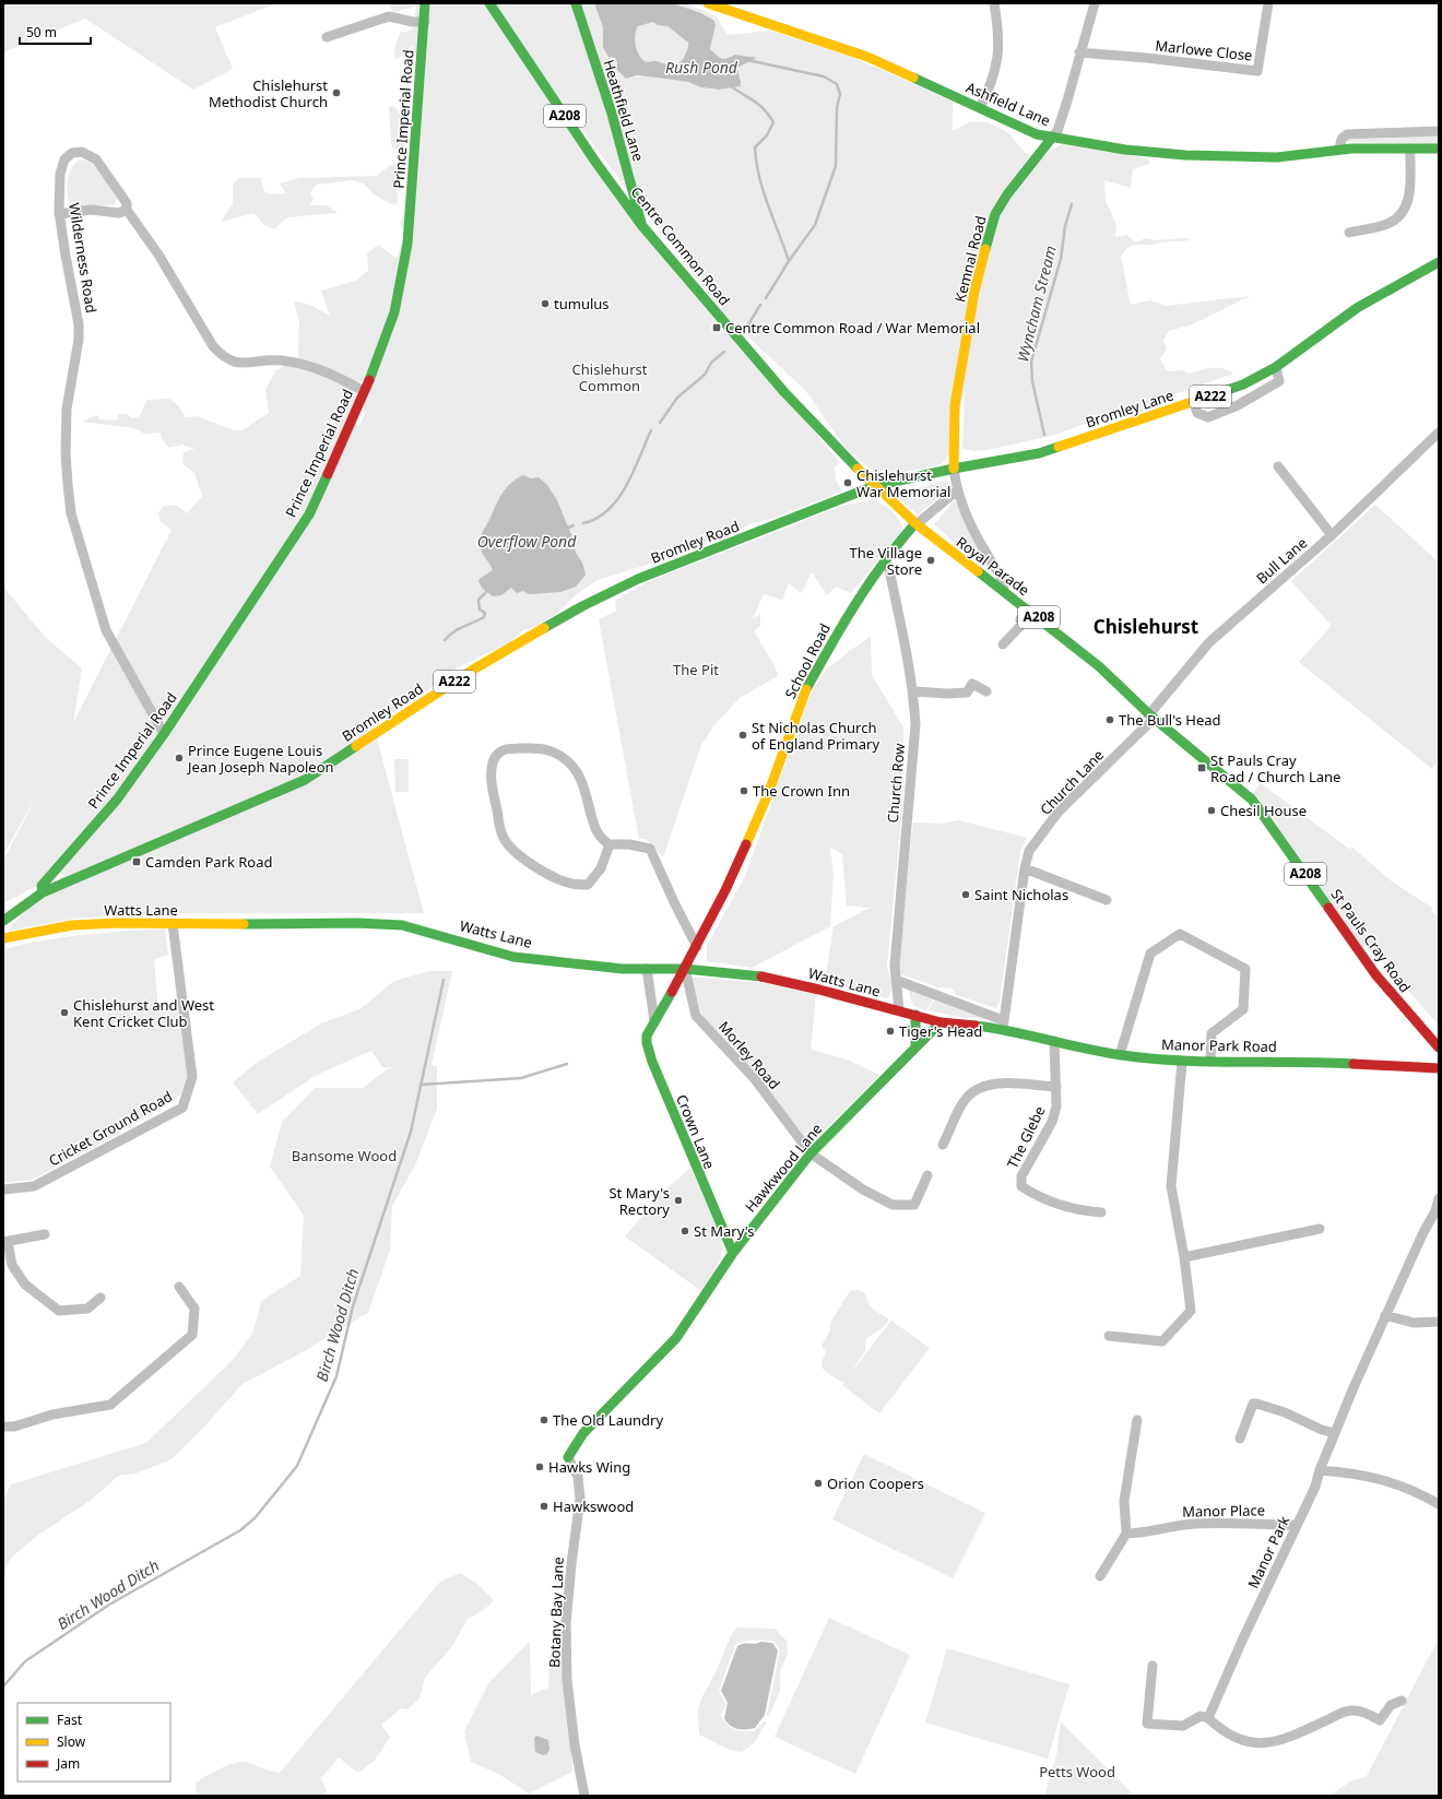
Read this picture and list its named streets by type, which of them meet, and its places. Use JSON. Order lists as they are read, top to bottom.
{
  "streets": {
    "main road": [
      "Ashfield Lane",
      "Heathfield Lane",
      "A208",
      "Prince Imperial Road",
      "Centre Common Road",
      "Kemnal Road",
      "A222",
      "Bromley Lane",
      "Bromley Road",
      "Royal Parade",
      "School Road",
      "Watts Lane",
      "St Pauls Cray Road",
      "Manor Park Road",
      "Crown Lane",
      "Hawkwood Lane"
    ],
    "street": [
      "Marlowe Close",
      "Wilderness Road",
      "Bull Lane",
      "Church Lane",
      "Church Row",
      "Morley Road",
      "Cricket Ground Road",
      "The Glebe",
      "Manor Place",
      "Manor Park",
      "Botany Bay Lane"
    ]
  },
  "crossings": [
    ["Marlowe Close", "Kemnal Road"],
    ["Ashfield Lane", "Kemnal Road"],
    ["Heathfield Lane", "Centre Common Road"],
    ["Prince Imperial Road", "Wilderness Road"],
    ["Prince Imperial Road", "Bromley Road"],
    ["Centre Common Road", "Bromley Lane"],
    ["Centre Common Road", "Bromley Road"],
    ["Centre Common Road", "Royal Parade"],
    ["Kemnal Road", "Bromley Lane"],
    ["Bromley Lane", "Bromley Road"],
    ["Bromley Lane", "Royal Parade"],
    ["Bromley Road", "Royal Parade"],
    ["Bull Lane", "Royal Parade"],
    ["Bull Lane", "Church Lane"],
    ["Bull Lane", "St Pauls Cray Road"],
    ["Royal Parade", "School Road"],
    ["Royal Parade", "Church Lane"],
    ["Royal Parade", "St Pauls Cray Road"],
    ["School Road", "Church Row"],
    ["School Road", "Watts Lane"],
    ["School Road", "Morley Road"],
    ["School Road", "Crown Lane"],
    ["Church Lane", "Watts Lane"],
    ["Church Lane", "St Pauls Cray Road"],
    ["Church Lane", "Manor Park Road"],
    ["Church Row", "Watts Lane"],
    ["Church Row", "Manor Park Road"],
    ["Watts Lane", "Manor Park Road"],
    ["Watts Lane", "Morley Road"],
    ["Watts Lane", "Cricket Ground Road"],
    ["Watts Lane", "Crown Lane"],
    ["Watts Lane", "Hawkwood Lane"],
    ["Manor Park Road", "The Glebe"],
    ["Morley Road", "Crown Lane"],
    ["Morley Road", "Hawkwood Lane"],
    ["Crown Lane", "Hawkwood Lane"],
    ["Hawkwood Lane", "Botany Bay Lane"],
    ["Manor Place", "Manor Park"]
  ],
  "districts": ["Chislehurst"],
  "water": [
    "Rush Pond",
    "Wyncham Stream",
    "Overflow Pond",
    "Birch Wood Ditch"
  ],
  "parks": [
    "Chislehurst Common",
    "The Pit",
    "Bansome Wood",
    "Petts Wood"
  ],
  "places": {
    "other": [
      "Chislehurst Methodist Church",
      "tumulus",
      "Chislehurst War Memorial",
      "The Village Store",
      "The Bull's Head",
      "St Nicholas Church of England Primary",
      "Prince Eugene Louis Jean Joseph Napoleon",
      "The Crown Inn",
      "Chesil House",
      "Saint Nicholas",
      "Chislehurst and West Kent Cricket Club",
      "Tiger's Head",
      "St Mary's Rectory",
      "St Mary's",
      "The Old Laundry",
      "Hawks Wing",
      "Orion Coopers",
      "Hawkswood"
    ],
    "transit": ["Centre Common Road / War Memorial", "St Pauls Cray Road / Church Lane", "Camden Park Road"]
  },
  "legend": ["Fast", "Slow", "Jam"],
  "scale_bar": "50 m"
}
